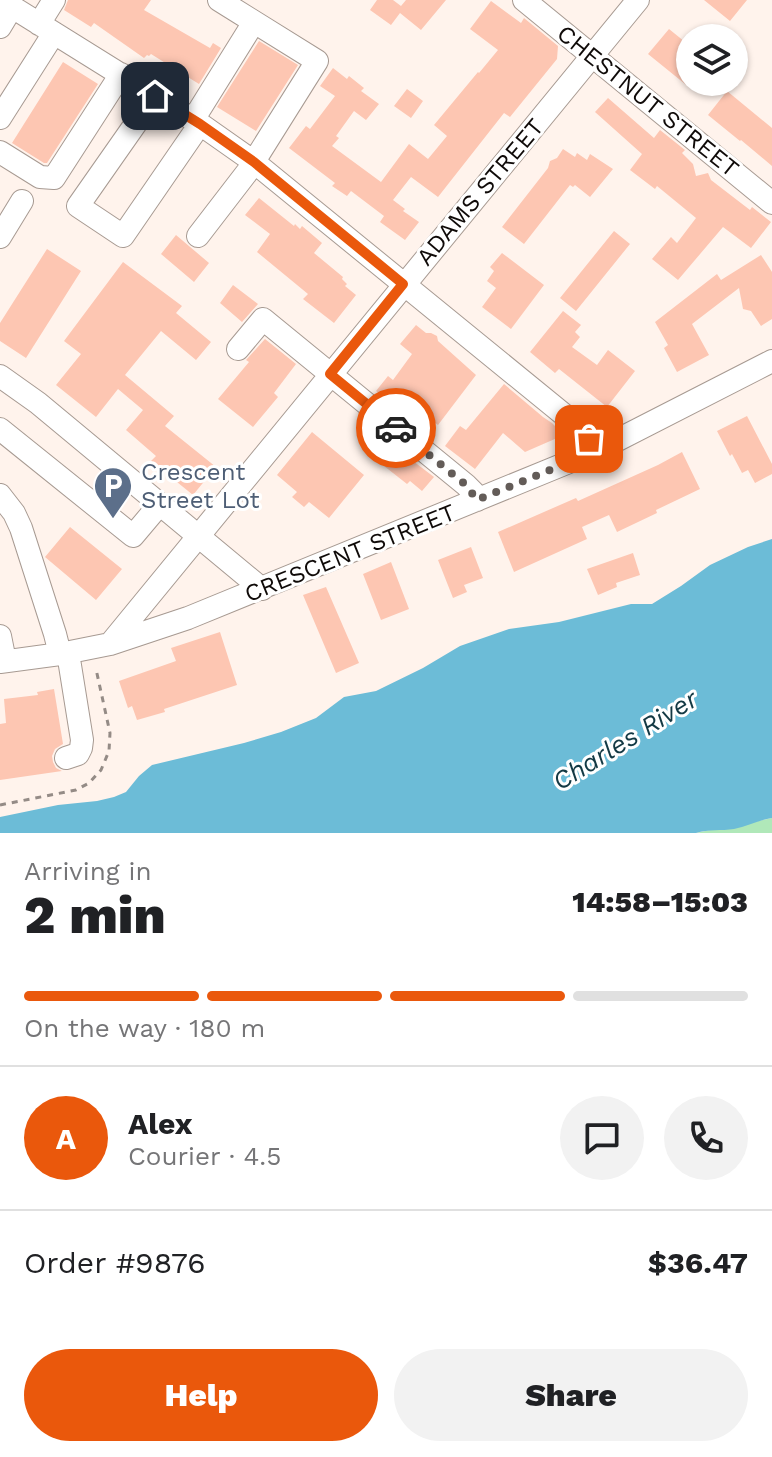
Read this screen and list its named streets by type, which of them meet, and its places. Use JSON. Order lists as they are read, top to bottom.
{
  "streets": {
    "street": ["CHESTNUT STREET", "ADAMS STREET", "CRESCENT STREET"]
  },
  "crossings": [
    ["CHESTNUT STREET", "ADAMS STREET"],
    ["ADAMS STREET", "CRESCENT STREET"]
  ],
  "water": ["Charles River"],
  "places": {
    "parking": ["Crescent Street Lot"]
  },
  "page": {
    "heading": ["2 min", "Arriving in", "14:58–15:03"],
    "panel": [
      "Alex",
      "Courier · 4.5",
      "Order #9876",
      "$36.47"
    ],
    "bar": "On the way · 180 m",
    "round": "A",
    "buttons": ["Help", "Share"]
  }
}
